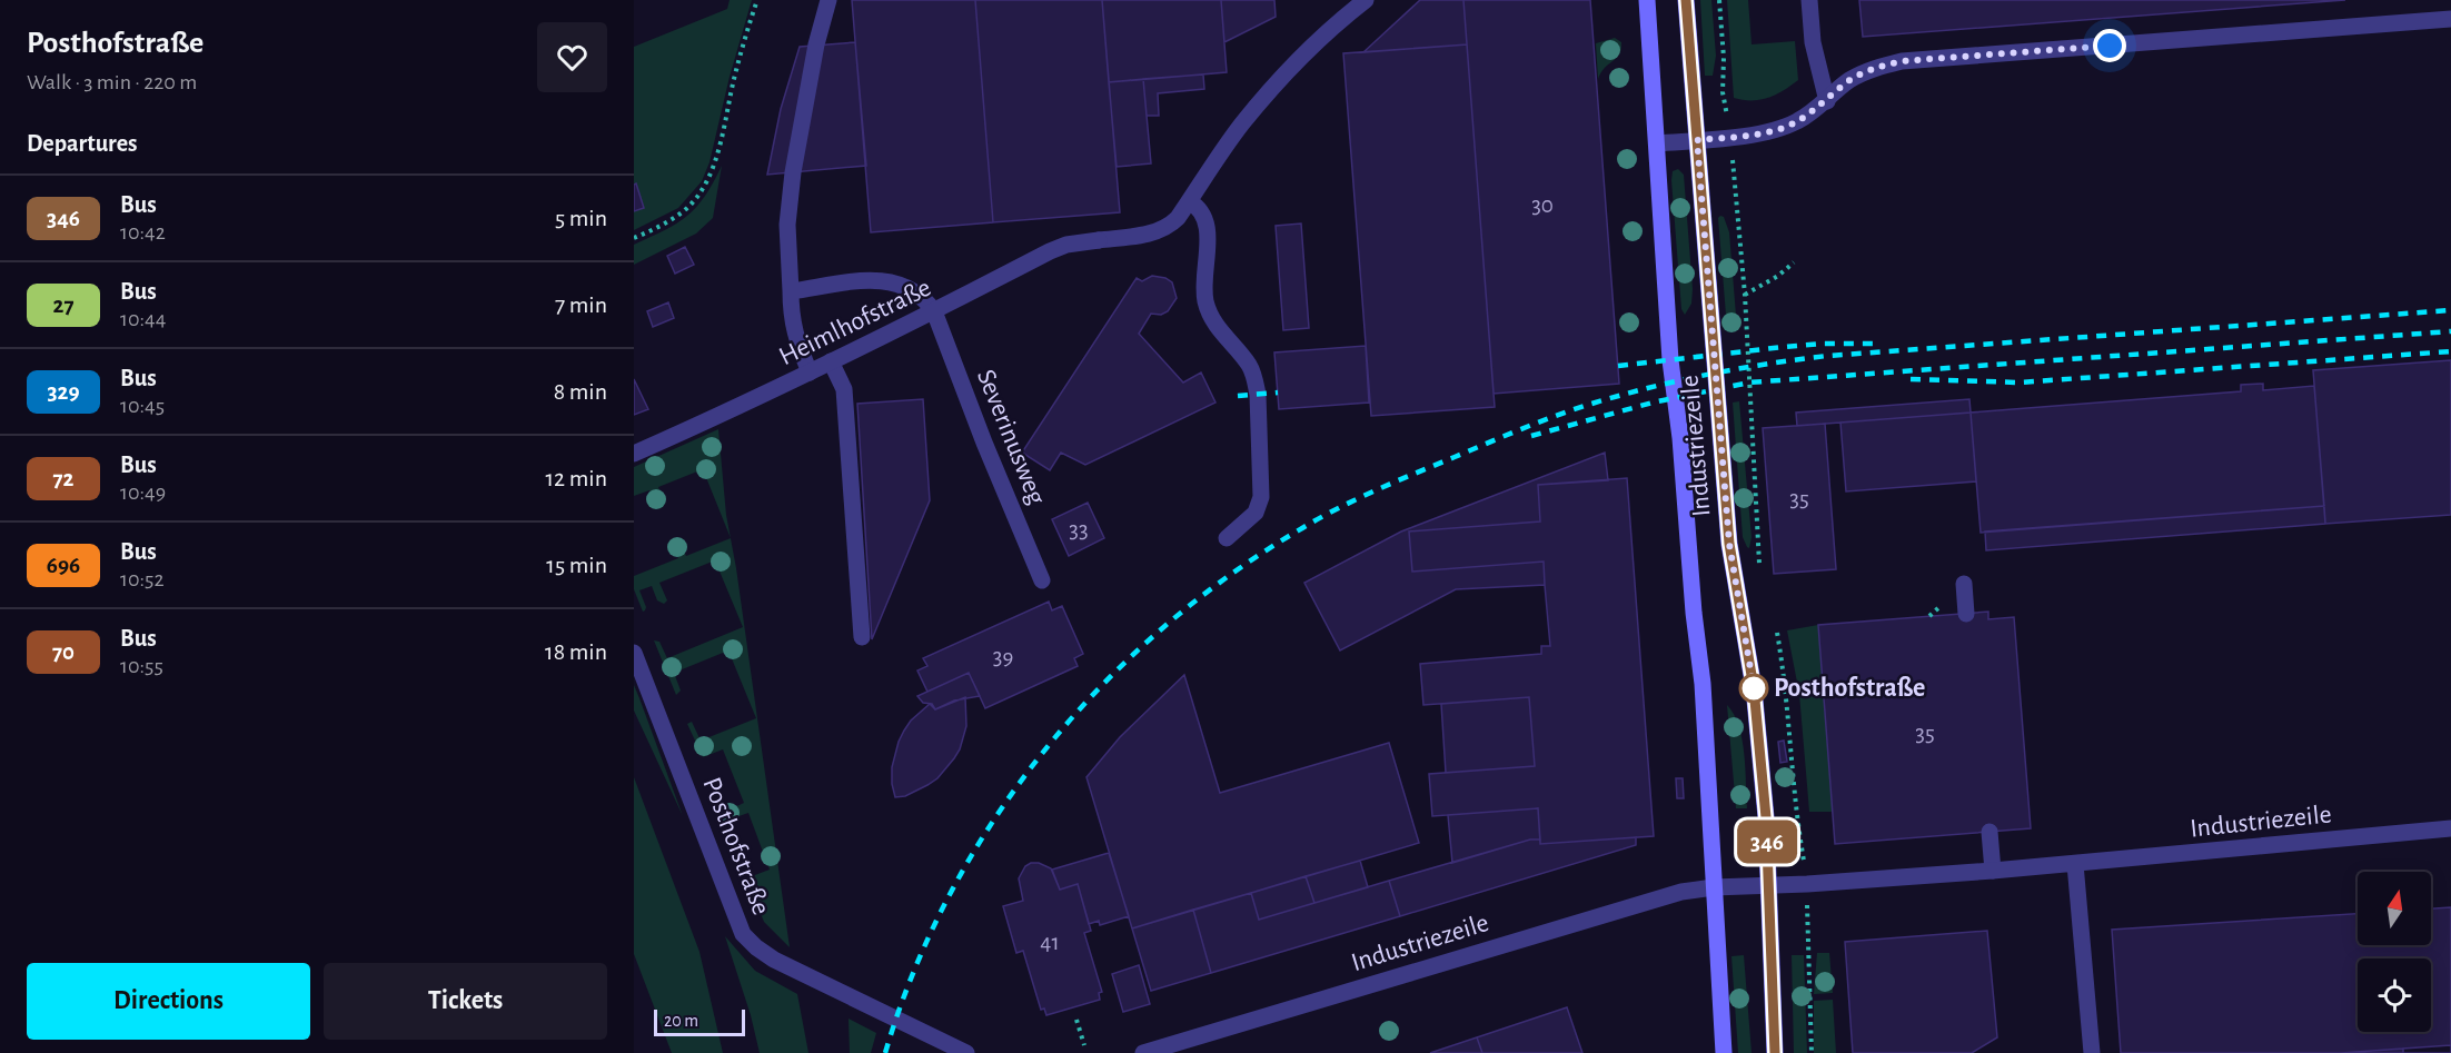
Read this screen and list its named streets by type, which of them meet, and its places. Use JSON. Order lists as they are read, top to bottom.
{
  "streets": {
    "main road": ["Industriezeile"],
    "street": ["Heimlhofstraße", "Severinusweg", "Posthofstraße"]
  },
  "crossings": [
    ["Heimlhofstraße", "Severinusweg"]
  ],
  "places": ["Posthofstraße"],
  "lines": ["bus line 346"],
  "house_numbers": [
    "30",
    "35",
    "33",
    "39",
    "35",
    "41"
  ],
  "scale_bar": "20 m",
  "north": "top",
  "page": {
    "heading": [
      ["Posthofstraße", "Walk · 3 min · 220 m"],
      "Departures"
    ],
    "on_map": "346",
    "list": [
      {
        "mark": "346",
        "name": "Bus",
        "note": "10:42",
        "value": "5 min"
      },
      {
        "mark": "27",
        "name": "Bus",
        "note": "10:44",
        "value": "7 min"
      },
      {
        "mark": "329",
        "name": "Bus",
        "note": "10:45",
        "value": "8 min"
      },
      {
        "mark": "72",
        "name": "Bus",
        "note": "10:49",
        "value": "12 min"
      },
      {
        "mark": "696",
        "name": "Bus",
        "note": "10:52",
        "value": "15 min"
      },
      {
        "mark": "70",
        "name": "Bus",
        "note": "10:55",
        "value": "18 min"
      }
    ],
    "buttons": ["Directions", "Tickets"],
    "scale": "20 m"
  }
}
